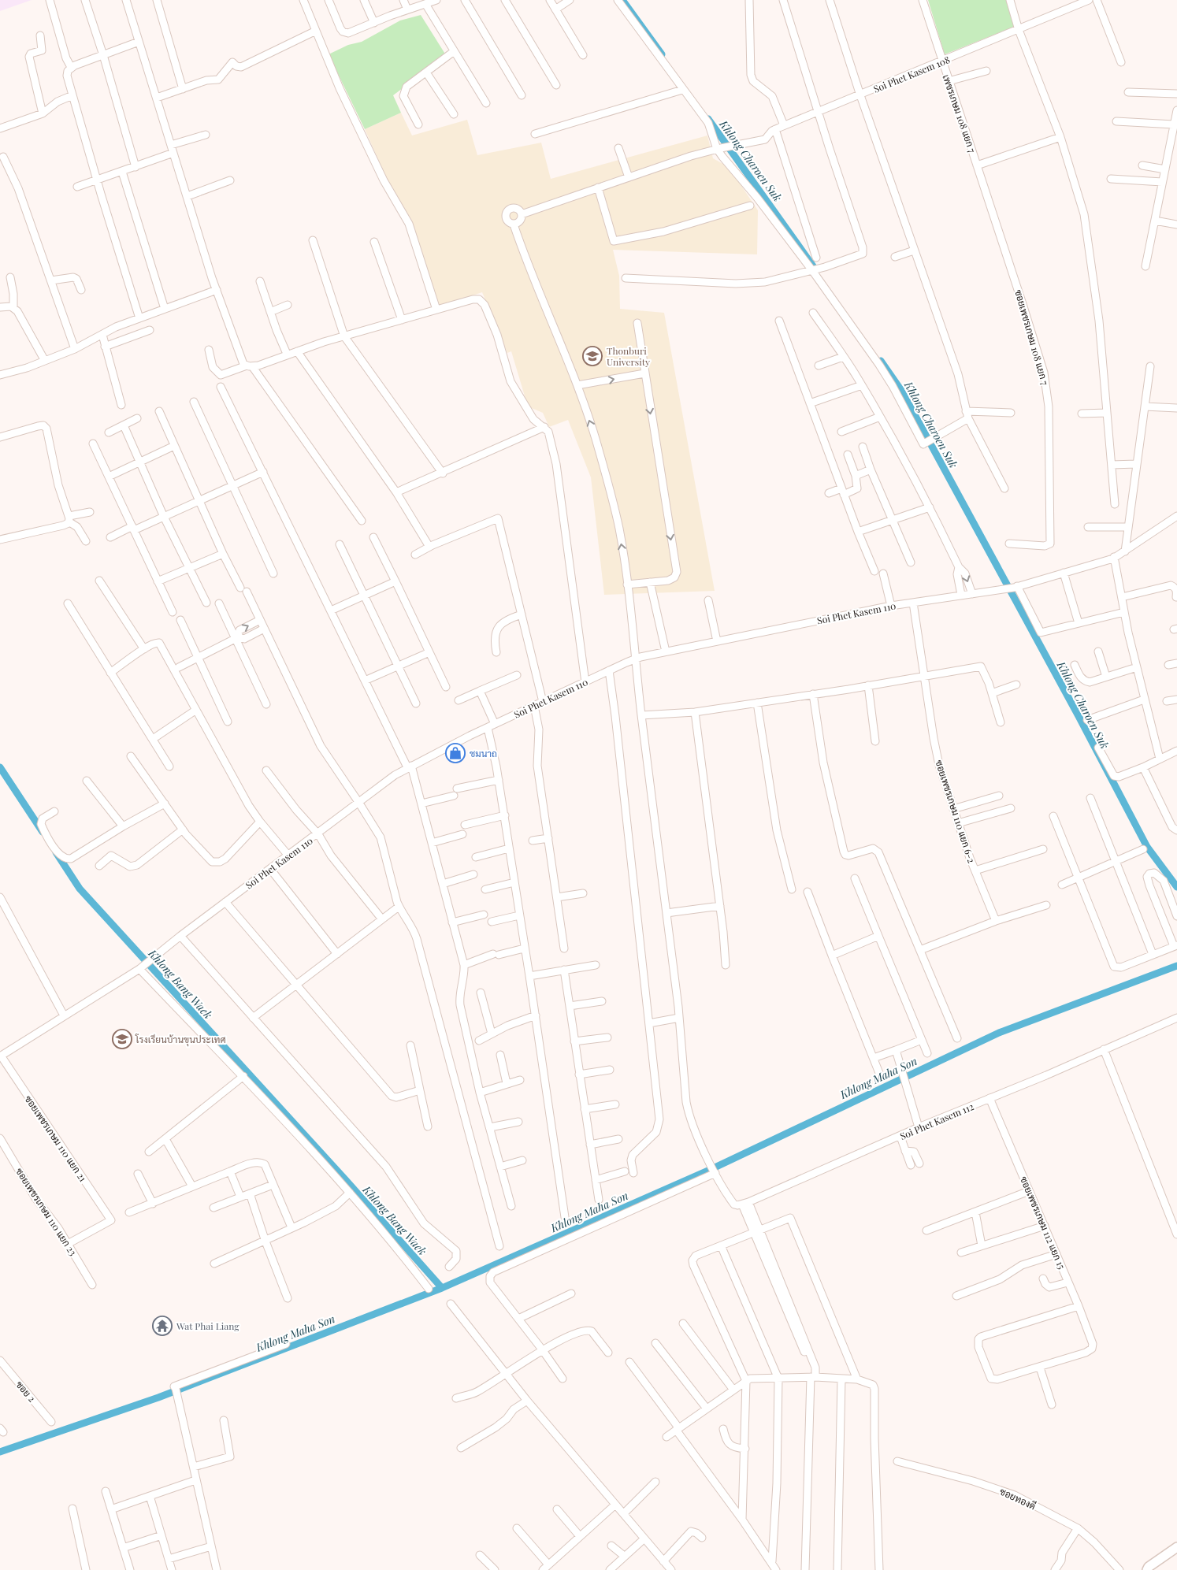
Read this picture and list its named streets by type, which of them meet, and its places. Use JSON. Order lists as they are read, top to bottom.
{
  "streets": {
    "street": [
      "Soi Phet Kasem 108",
      "เพชรเกษม 108 แยก 7",
      "ซอยเพชรเกษม 108 แยก 7",
      "Soi Phet Kasem 110",
      "ซอยเพชรเกษม 110 แยก 6-2",
      "Soi Phet Kasem 112",
      "ซอยเพชรเกษม 110 แยก 21",
      "ซอยเพชรเกษม 110 แยก 23",
      "ซอยเพชรเกษม 112 แยก 15",
      "ซอย 2",
      "ซอยทองดี"
    ]
  },
  "crossings": [
    ["Soi Phet Kasem 108", "เพชรเกษม 108 แยก 7"],
    ["เพชรเกษม 108 แยก 7", "ซอยเพชรเกษม 108 แยก 7"],
    ["Soi Phet Kasem 110", "ซอยเพชรเกษม 110 แยก 6-2"],
    ["Soi Phet Kasem 110", "ซอยเพชรเกษม 110 แยก 21"],
    ["Soi Phet Kasem 112", "ซอยเพชรเกษม 112 แยก 15"],
    ["ซอยเพชรเกษม 110 แยก 21", "ซอยเพชรเกษม 110 แยก 23"]
  ],
  "water": ["Khlong Charoen Suk", "Khlong Bang Waek", "Khlong Maha Son"],
  "places": {
    "school or university": ["Thonburi University", "โรงเรียนบ้านขุนประเทศ"],
    "shop": ["ชมนาถ"],
    "temple": ["Wat Phai Liang"]
  }
}
